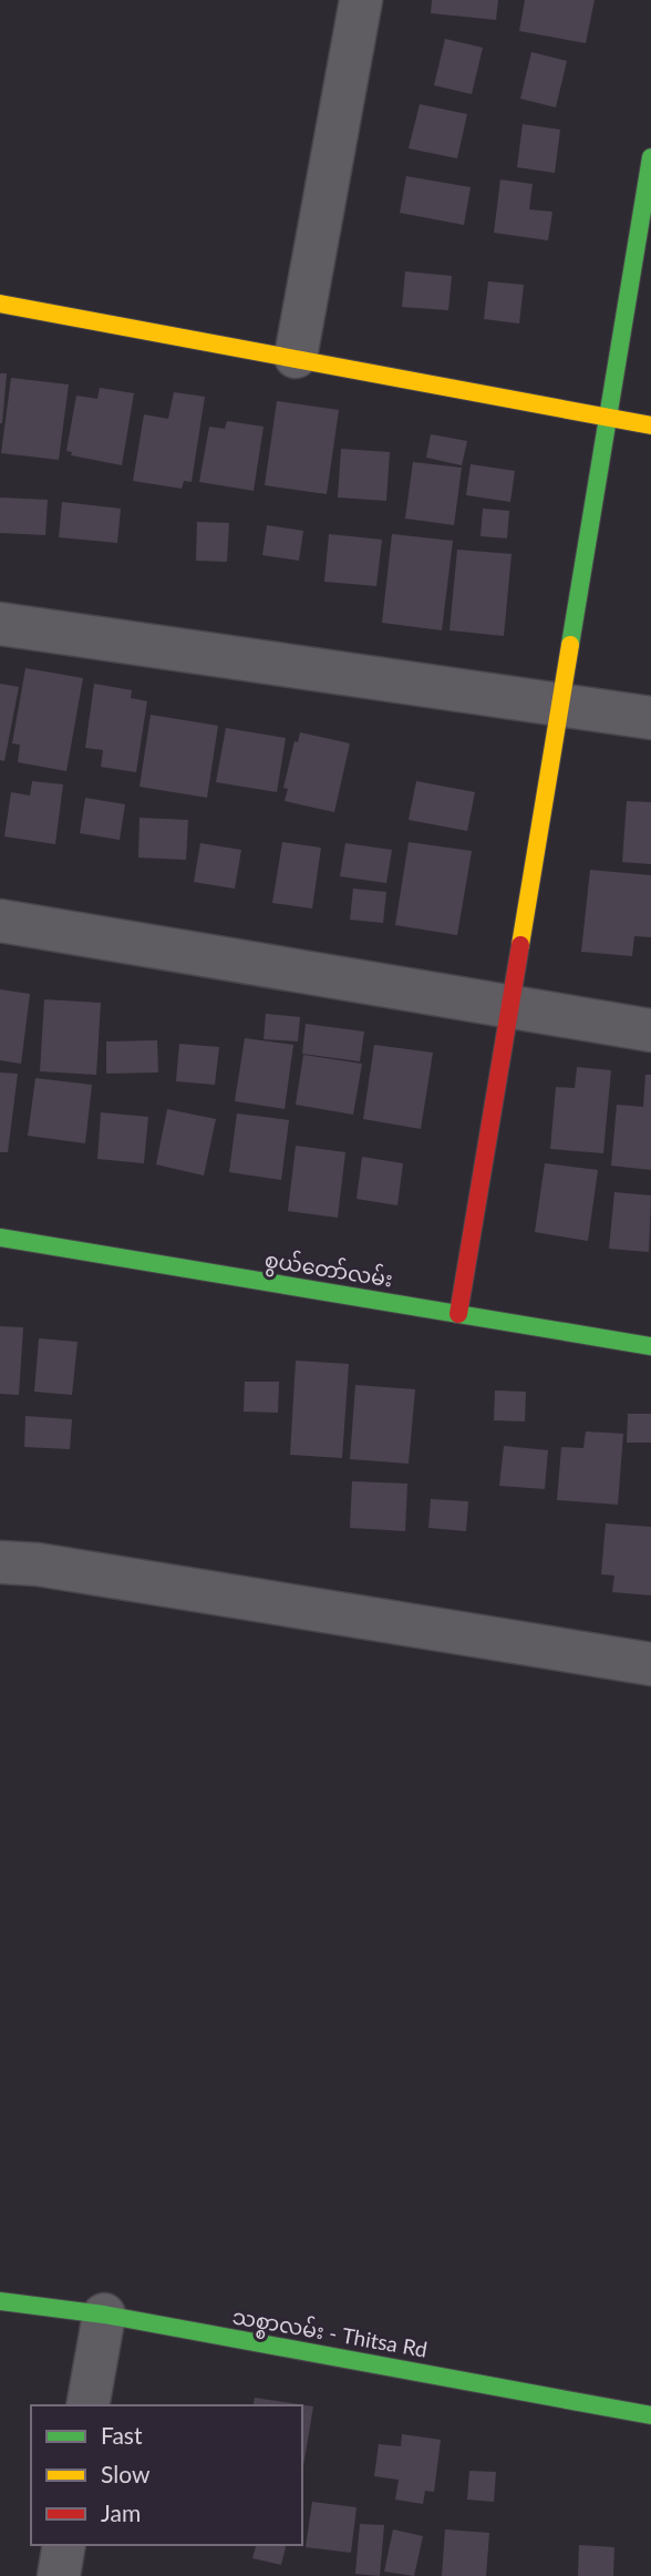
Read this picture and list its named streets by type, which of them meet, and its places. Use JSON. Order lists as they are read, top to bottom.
{
  "streets": {
    "street": ["စွယ်တော်လမ်း", "သစ္စာလမ်း - Thitsa Rd"]
  },
  "legend": ["Fast", "Slow", "Jam"]
}
